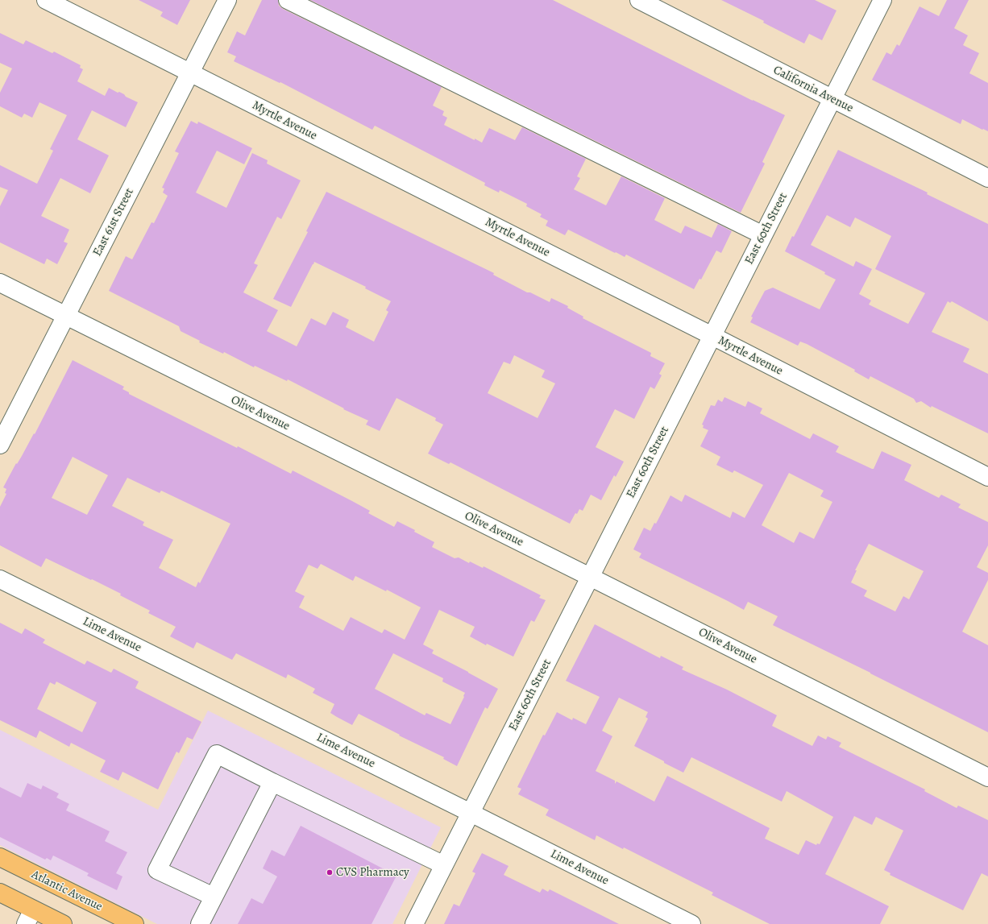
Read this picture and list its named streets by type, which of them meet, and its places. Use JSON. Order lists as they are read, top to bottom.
{
  "streets": {
    "main road": ["Atlantic Avenue"],
    "street": [
      "California Avenue",
      "Myrtle Avenue",
      "East 61st Street",
      "East 60th Street",
      "Olive Avenue",
      "Lime Avenue"
    ]
  },
  "crossings": [
    ["California Avenue", "East 60th Street"],
    ["Myrtle Avenue", "East 61st Street"],
    ["Myrtle Avenue", "East 60th Street"],
    ["East 61st Street", "Olive Avenue"],
    ["East 60th Street", "Olive Avenue"],
    ["East 60th Street", "Lime Avenue"]
  ],
  "places": ["CVS Pharmacy"]
}
